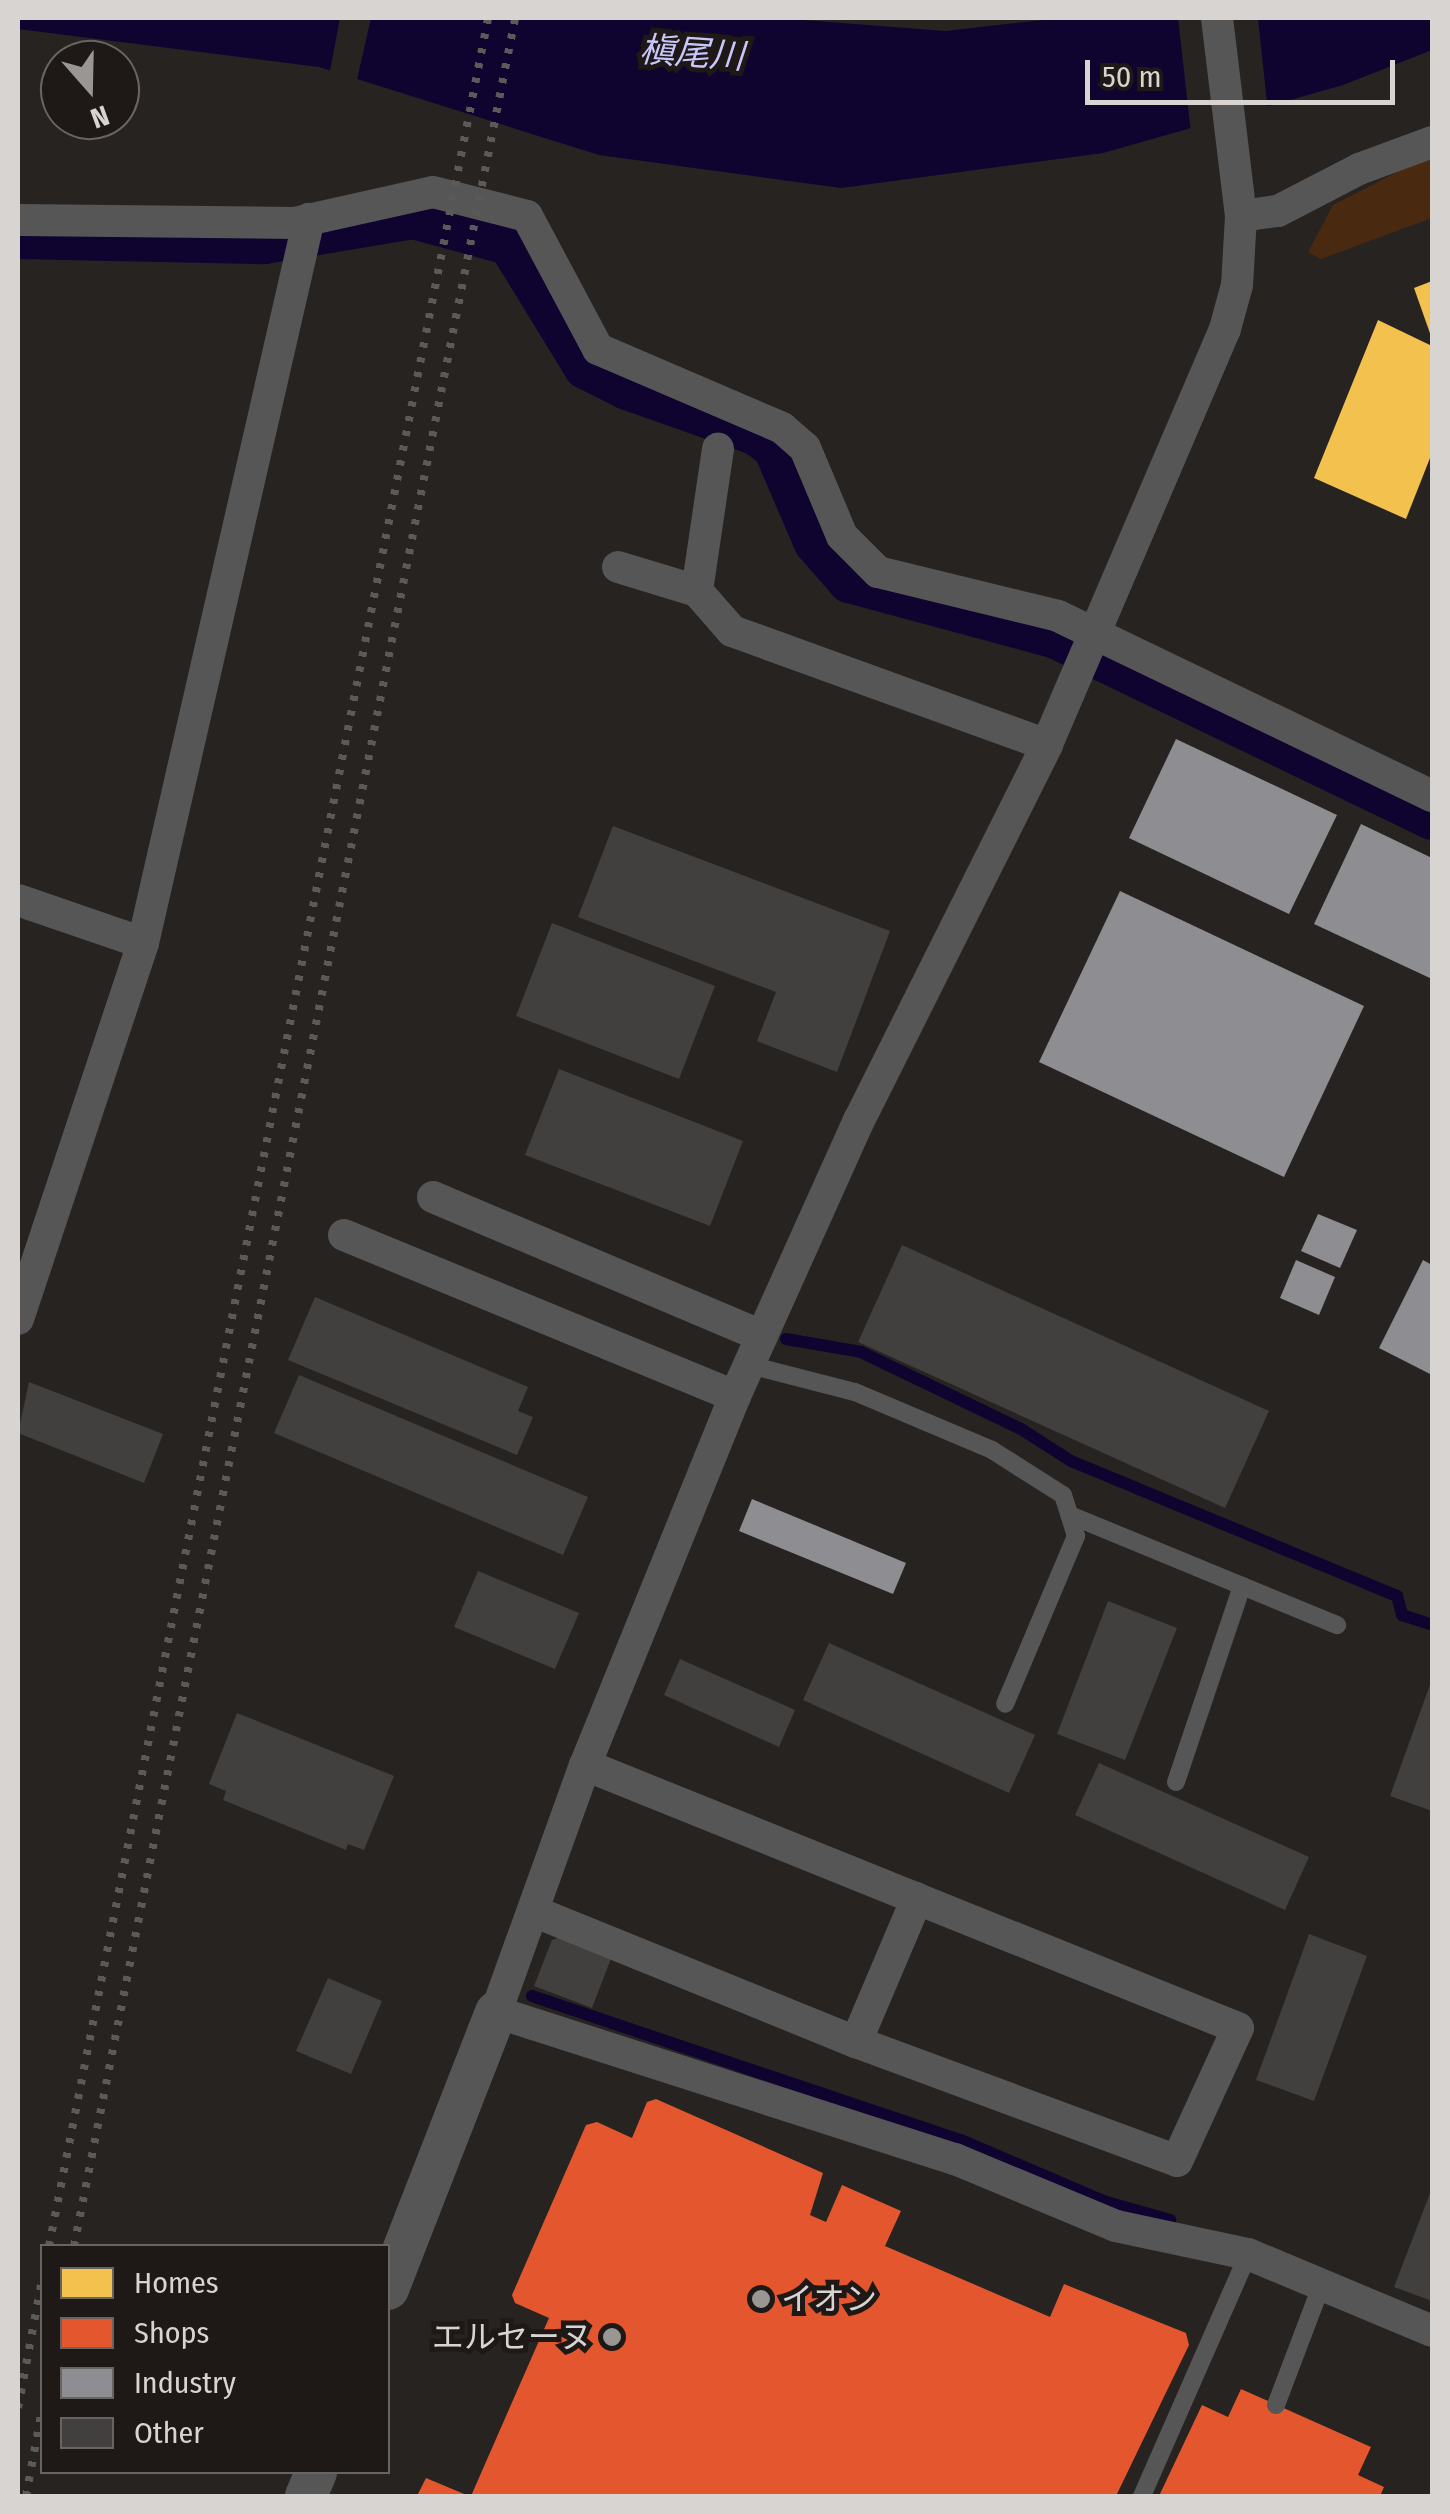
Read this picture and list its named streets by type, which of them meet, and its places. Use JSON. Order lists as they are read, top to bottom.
{
  "water": ["槇尾川"],
  "places": ["イオン", "エルセーヌ"],
  "legend": [
    "Homes",
    "Shops",
    "Industry",
    "Other"
  ],
  "scale_bar": "50 m",
  "north": "bottom"
}
